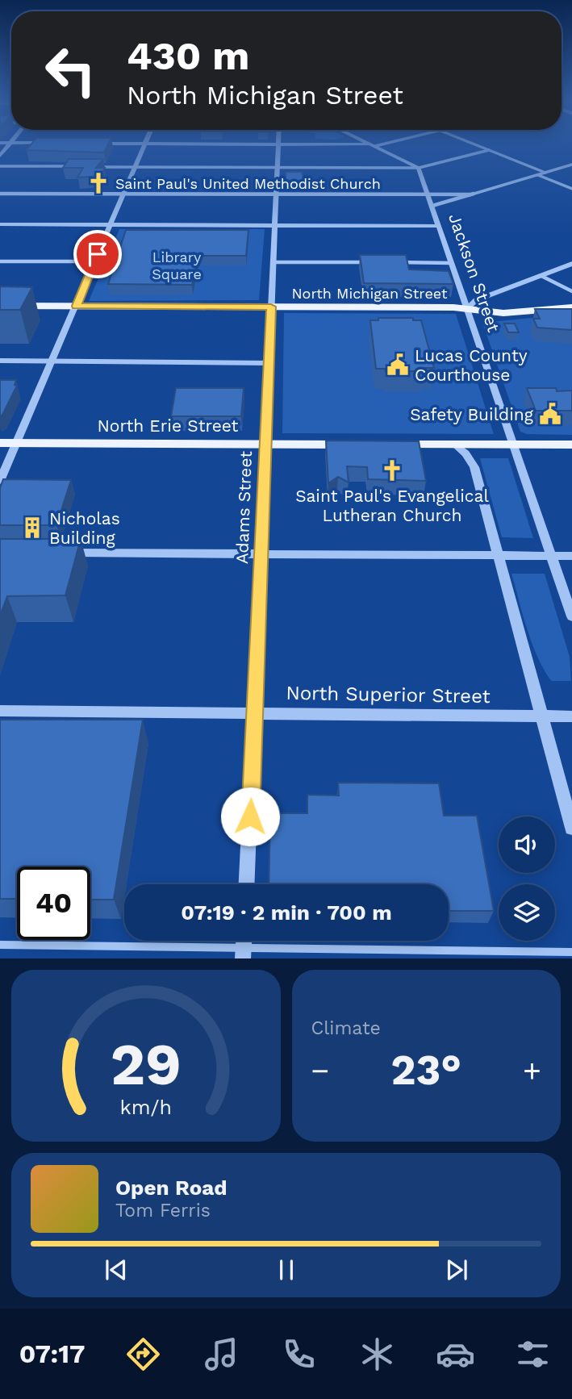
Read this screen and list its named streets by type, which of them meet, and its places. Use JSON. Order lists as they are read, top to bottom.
{
  "streets": {
    "main road": ["North Michigan Street", "North Erie Street"],
    "street": ["Jackson Street", "Adams Street", "North Superior Street"]
  },
  "crossings": [
    ["Jackson Street", "North Michigan Street"],
    ["North Michigan Street", "Adams Street"],
    ["North Erie Street", "Adams Street"],
    ["Adams Street", "North Superior Street"]
  ],
  "parks": ["Library Square"],
  "places": {
    "church": ["Saint Paul's United Methodist Church", "Saint Paul's Evangelical Lutheran Church"],
    "public building": ["Lucas County Courthouse", "Safety Building"],
    "building": ["Nicholas Building"]
  },
  "page": {
    "turn": ["430 m", "North Michigan Street"],
    "limit": "40",
    "trip": "07:19 · 2 min · 700 m",
    "tile": "Climate",
    "heat": ["−", "23°", "+"],
    "song": ["Open Road", "Tom Ferris"],
    "tabs": "07:17",
    "gauge": ["29", "km/h"]
  }
}
